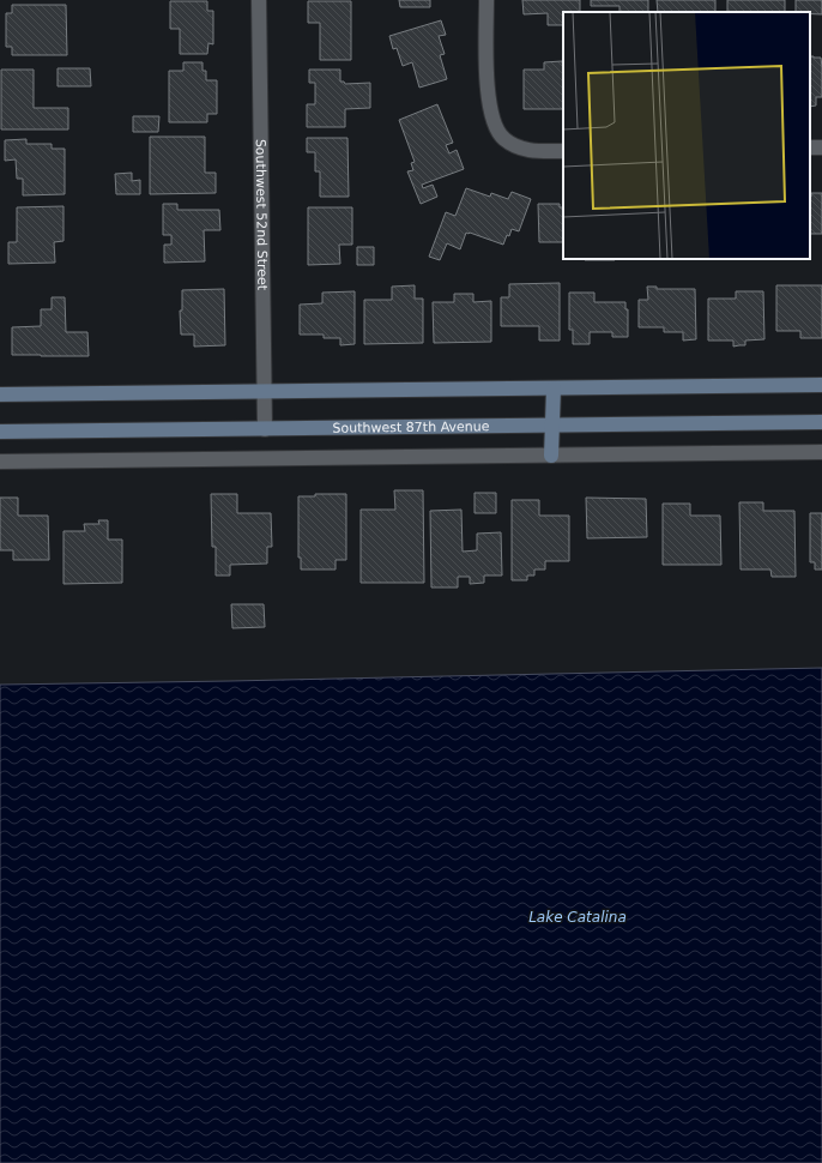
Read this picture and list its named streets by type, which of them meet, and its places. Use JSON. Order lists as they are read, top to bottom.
{
  "streets": {
    "main road": ["Southwest 87th Avenue"],
    "street": ["Southwest 52nd Street"]
  },
  "crossings": [
    ["Southwest 52nd Street", "Southwest 87th Avenue"]
  ],
  "water": ["Lake Catalina"]
}
